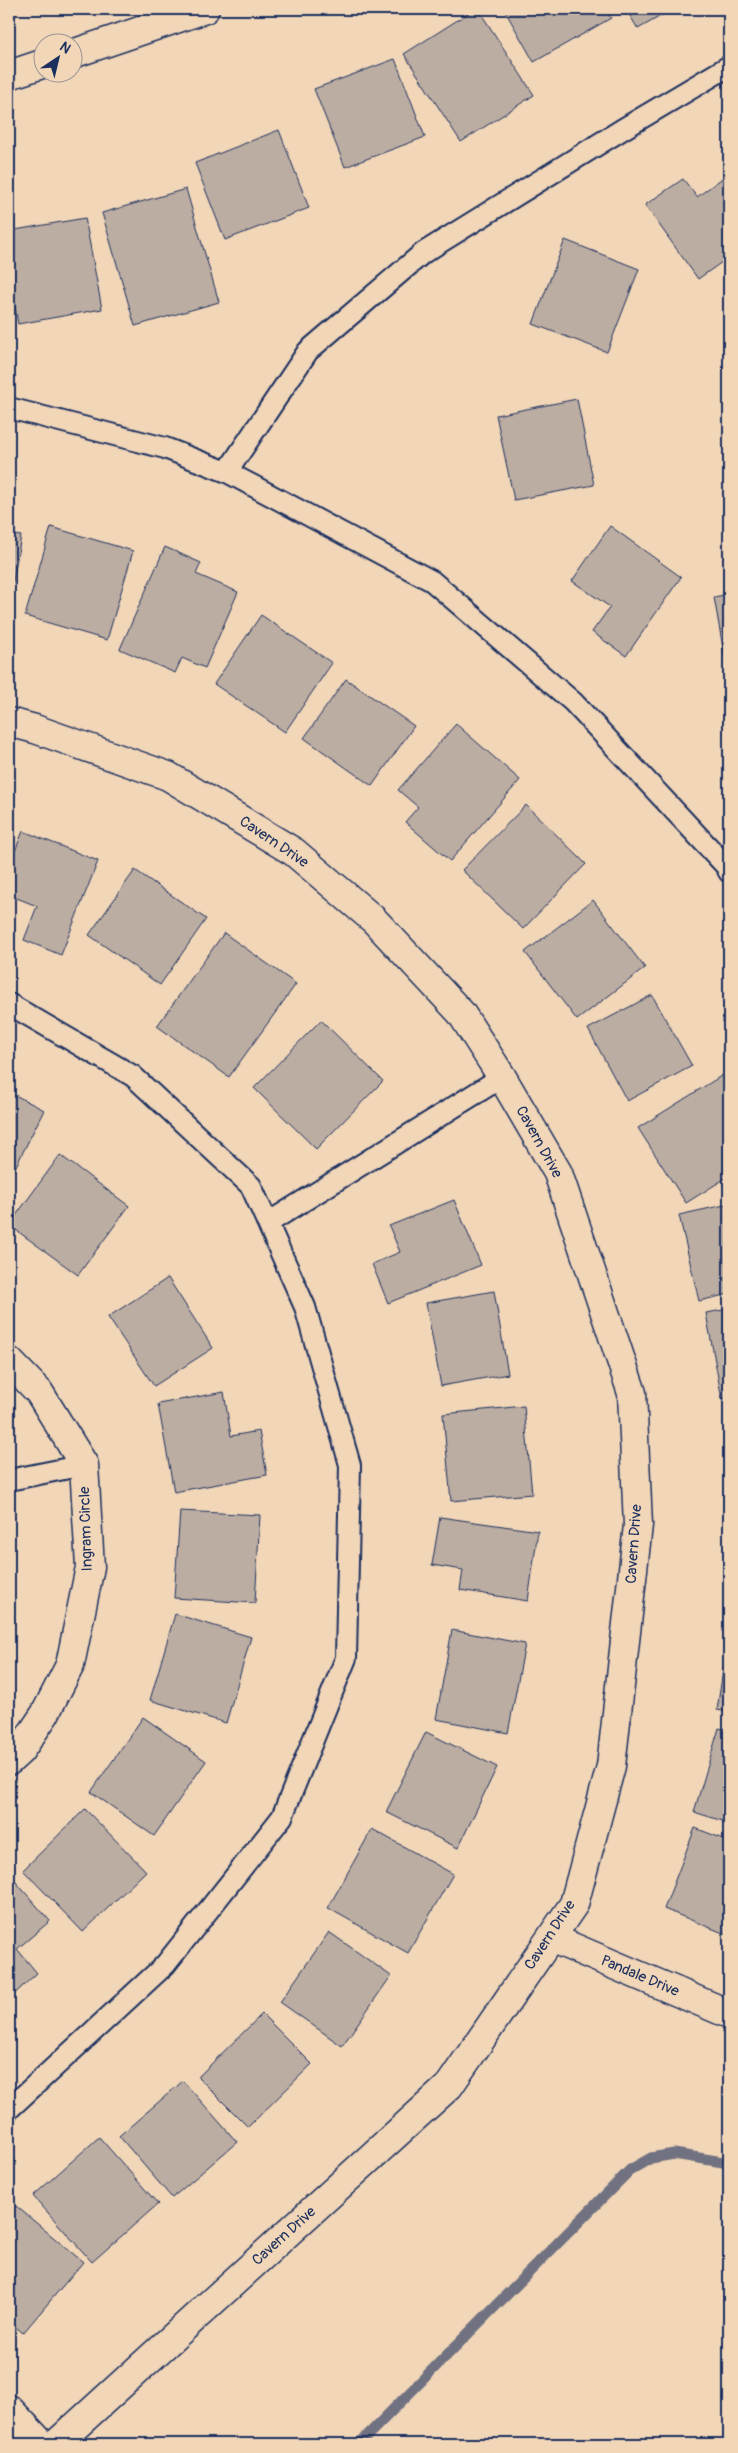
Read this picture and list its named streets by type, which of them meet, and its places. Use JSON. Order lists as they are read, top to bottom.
{
  "streets": {
    "street": ["Cavern Drive", "Ingram Circle", "Pandale Drive"]
  },
  "crossings": [
    ["Cavern Drive", "Pandale Drive"]
  ],
  "north": "top right"
}
